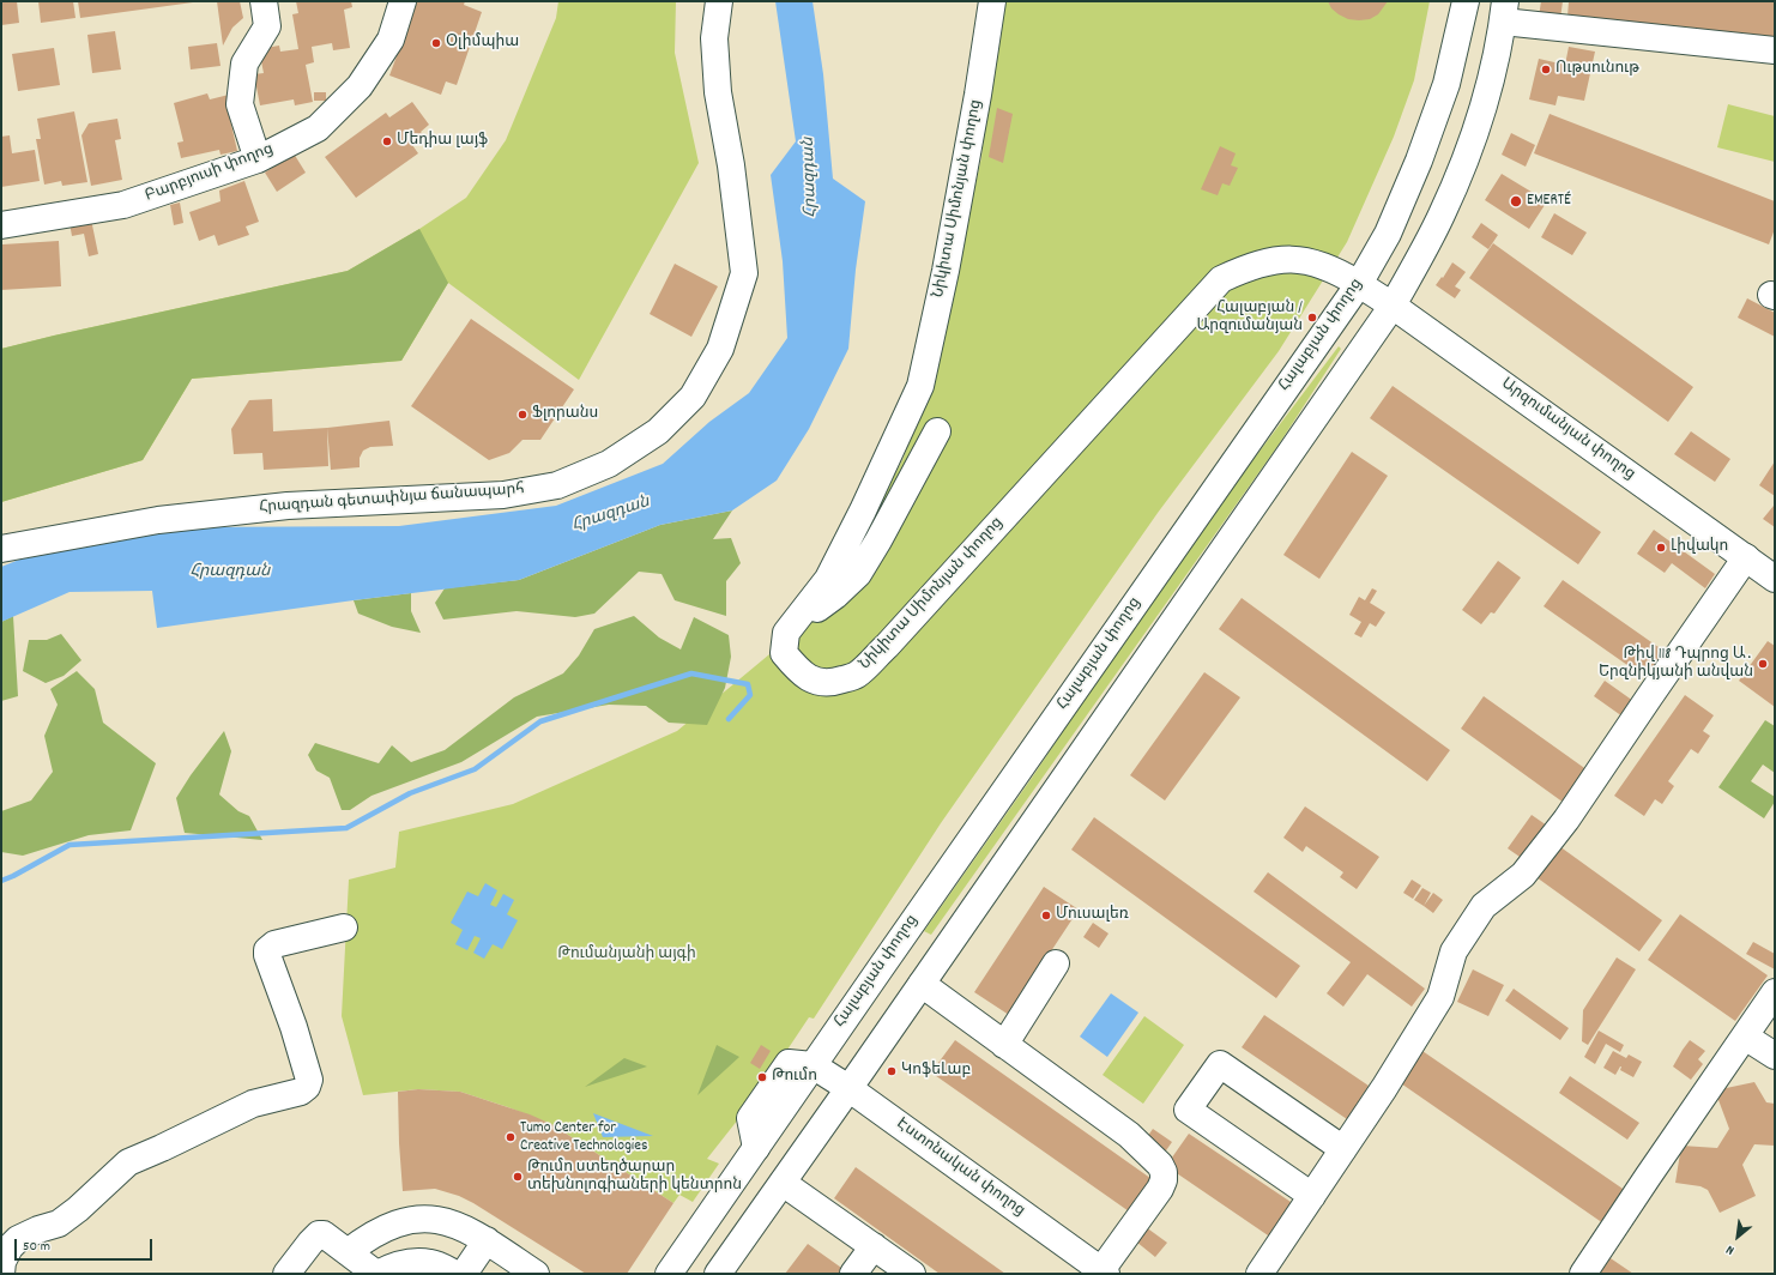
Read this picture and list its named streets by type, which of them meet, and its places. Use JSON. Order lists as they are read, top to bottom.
{
  "streets": {
    "main road": [
      "Բարբյուսի փողոց",
      "Նիկիտա Սիմոնյան փողոց",
      "Հալաբյան փողոց",
      "Արզումանյան փողոց",
      "Հրազդան գետափնյա ճանապարհ",
      "Էստոնական փողոց"
    ]
  },
  "crossings": [
    ["Նիկիտա Սիմոնյան փողոց", "Հալաբյան փողոց"],
    ["Նիկիտա Սիմոնյան փողոց", "Արզումանյան փողոց"],
    ["Հալաբյան փողոց", "Արզումանյան փողոց"],
    ["Հալաբյան փողոց", "Էստոնական փողոց"]
  ],
  "water": ["Հրազդան"],
  "parks": ["Թումանյանի այգի"],
  "places": [
    "Օլիմպիա",
    "Ութսունութ",
    "Մեդիա լայֆ",
    "EMERTÉ",
    "Հալաբյան / Արզումանյան",
    "Ֆլորանս",
    "Լիվակո",
    "Թիվ 118 Դպրոց Ա․ Երզնիկյանի անվան",
    "Մուսալեռ",
    "ԿոֆեԼաբ",
    "Թումո",
    "Tumo Center for Creative Technologies",
    "Թումո ստեղծարար տեխնոլոգիաների կենտրոն"
  ],
  "scale_bar": "50 m",
  "north": "bottom left"
}
